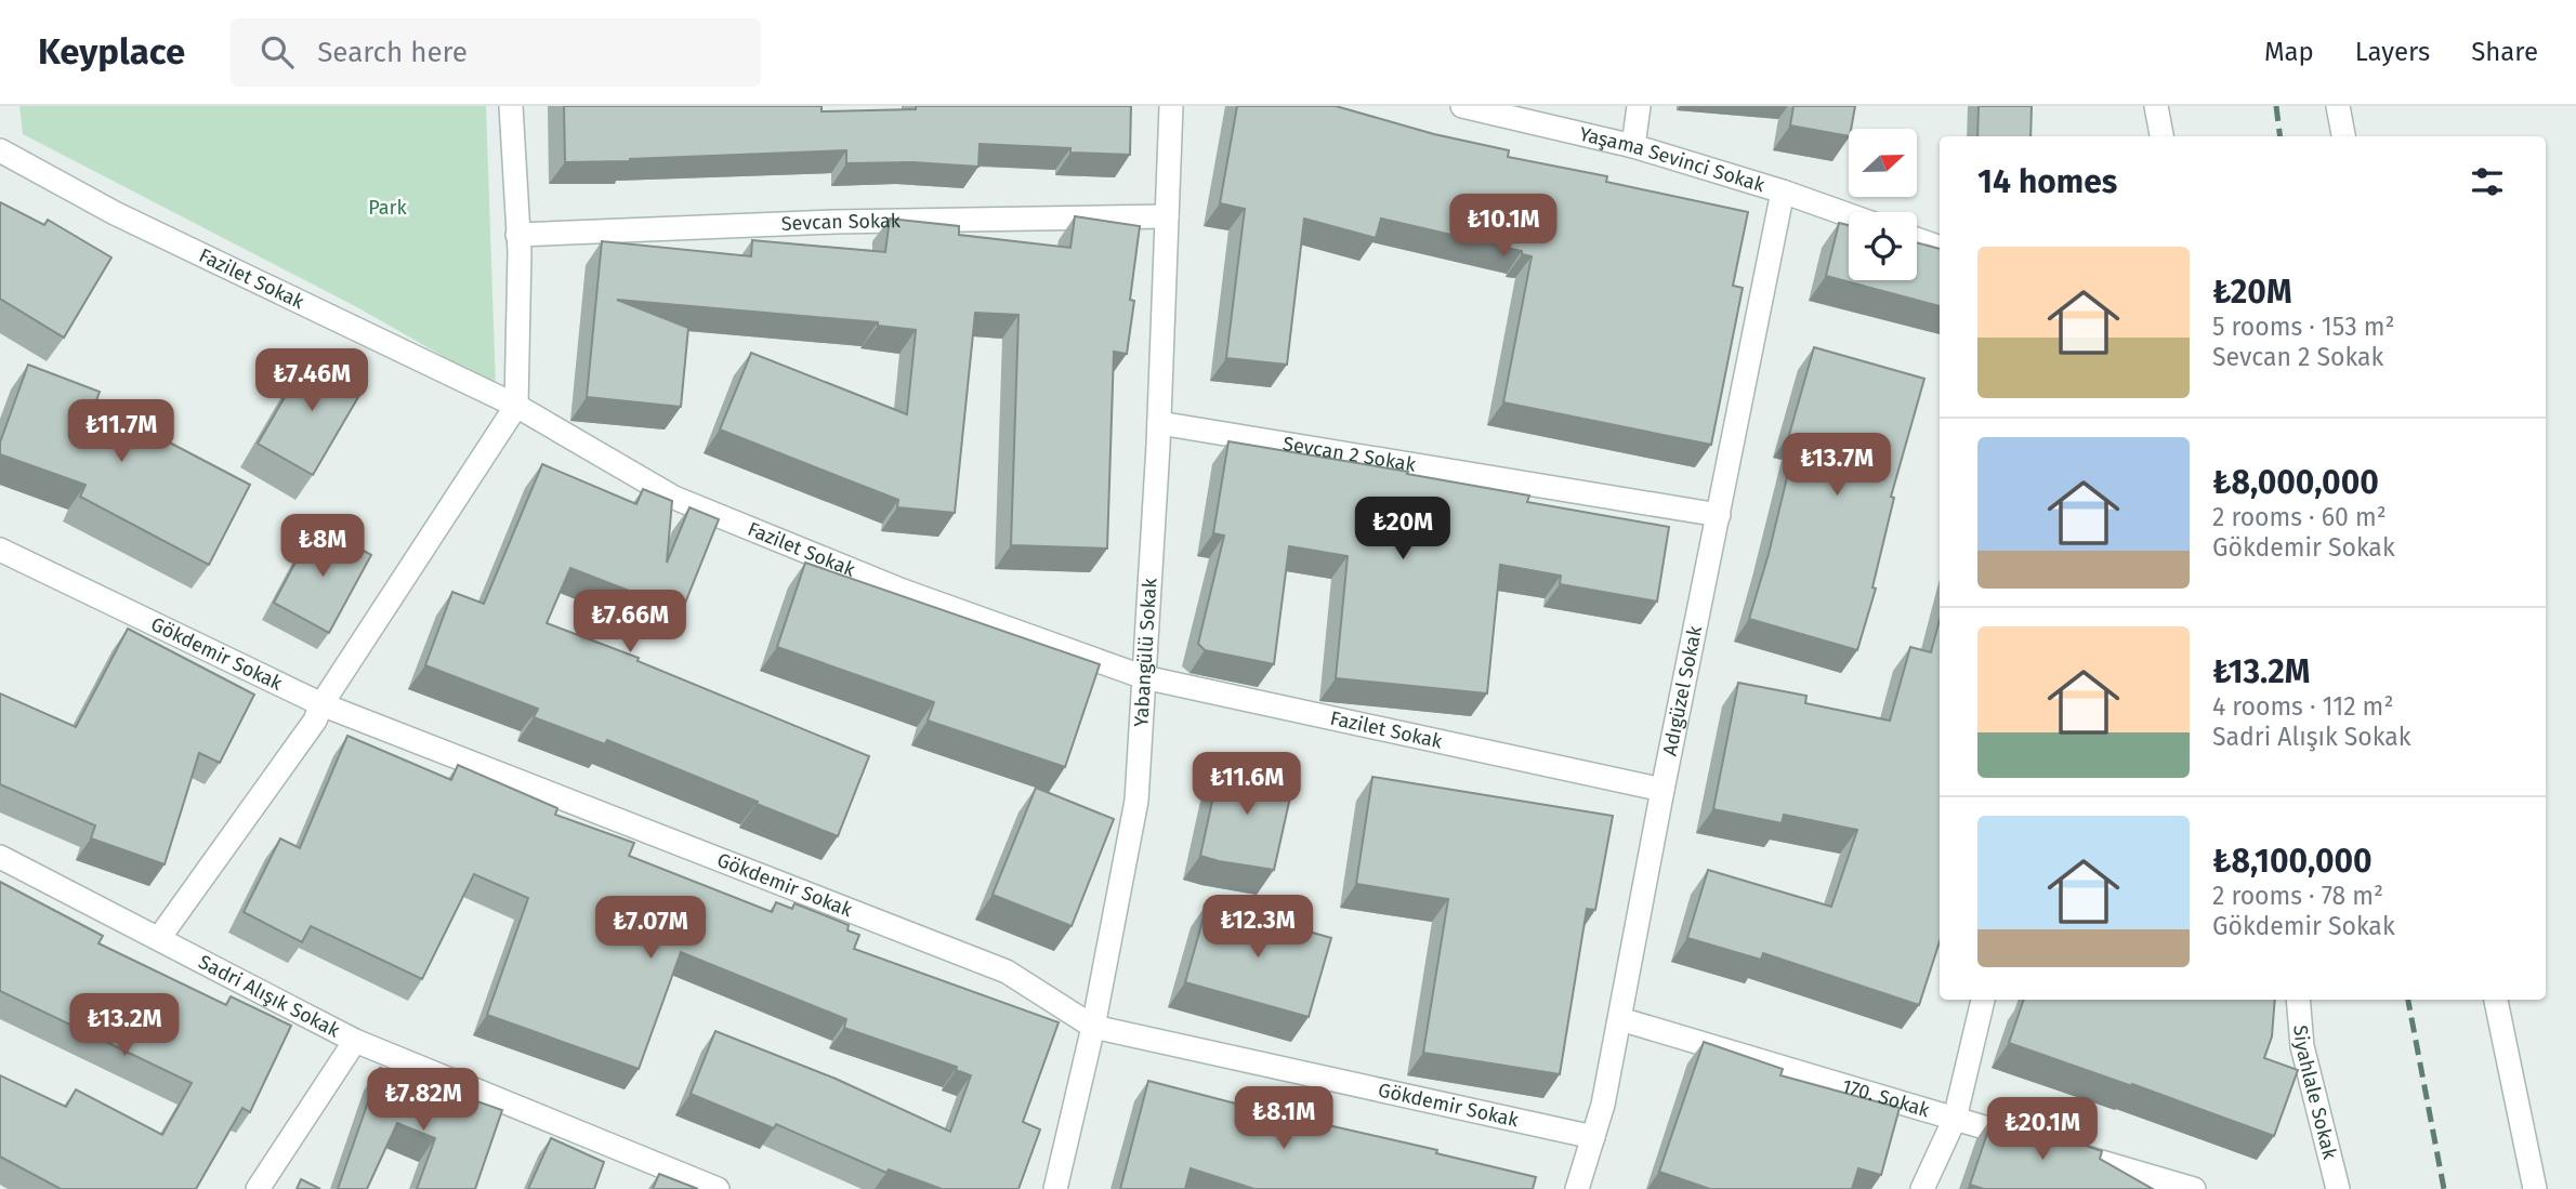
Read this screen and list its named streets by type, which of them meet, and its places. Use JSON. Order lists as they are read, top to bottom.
{
  "streets": {
    "street": [
      "Yaşama Sevinci Sokak",
      "Sevcan Sokak",
      "Fazilet Sokak",
      "Sevcan 2 Sokak",
      "Yabangülü Sokak",
      "Gökdemir Sokak",
      "Adıgüzel Sokak",
      "Sadri Alışık Sokak",
      "Siyahlale Sokak",
      "170. Sokak"
    ]
  },
  "crossings": [
    ["Yaşama Sevinci Sokak", "Adıgüzel Sokak"],
    ["Sevcan Sokak", "Yabangülü Sokak"],
    ["Fazilet Sokak", "Yabangülü Sokak"],
    ["Fazilet Sokak", "Adıgüzel Sokak"],
    ["Sevcan 2 Sokak", "Yabangülü Sokak"],
    ["Sevcan 2 Sokak", "Adıgüzel Sokak"],
    ["Yabangülü Sokak", "Gökdemir Sokak"],
    ["Gökdemir Sokak", "Adıgüzel Sokak"],
    ["Adıgüzel Sokak", "170. Sokak"]
  ],
  "parks": ["Park"],
  "north": "right",
  "page": {
    "header": "Keyplace",
    "search": "Search here",
    "nav": ["Map", "Layers", "Share"],
    "heading": "14 homes",
    "price": [
      "₺10.1M",
      "₺7.46M",
      "₺11.7M",
      "₺13.7M",
      "₺20M",
      "₺8M",
      "₺7.66M",
      "₺11.6M",
      "₺12.3M",
      "₺7.07M",
      "₺13.2M",
      "₺7.82M",
      "₺8.1M",
      "₺20.1M"
    ],
    "list": [
      {
        "name": "₺20M",
        "note": "5 rooms · 153 m² · Sevcan 2 Sokak"
      },
      {
        "name": "₺8,000,000",
        "note": "2 rooms · 60 m² · Gökdemir Sokak"
      },
      {
        "name": "₺13.2M",
        "note": "4 rooms · 112 m² · Sadri Alışık Sokak"
      },
      {
        "name": "₺8,100,000",
        "note": "2 rooms · 78 m² · Gökdemir Sokak"
      }
    ]
  }
}
